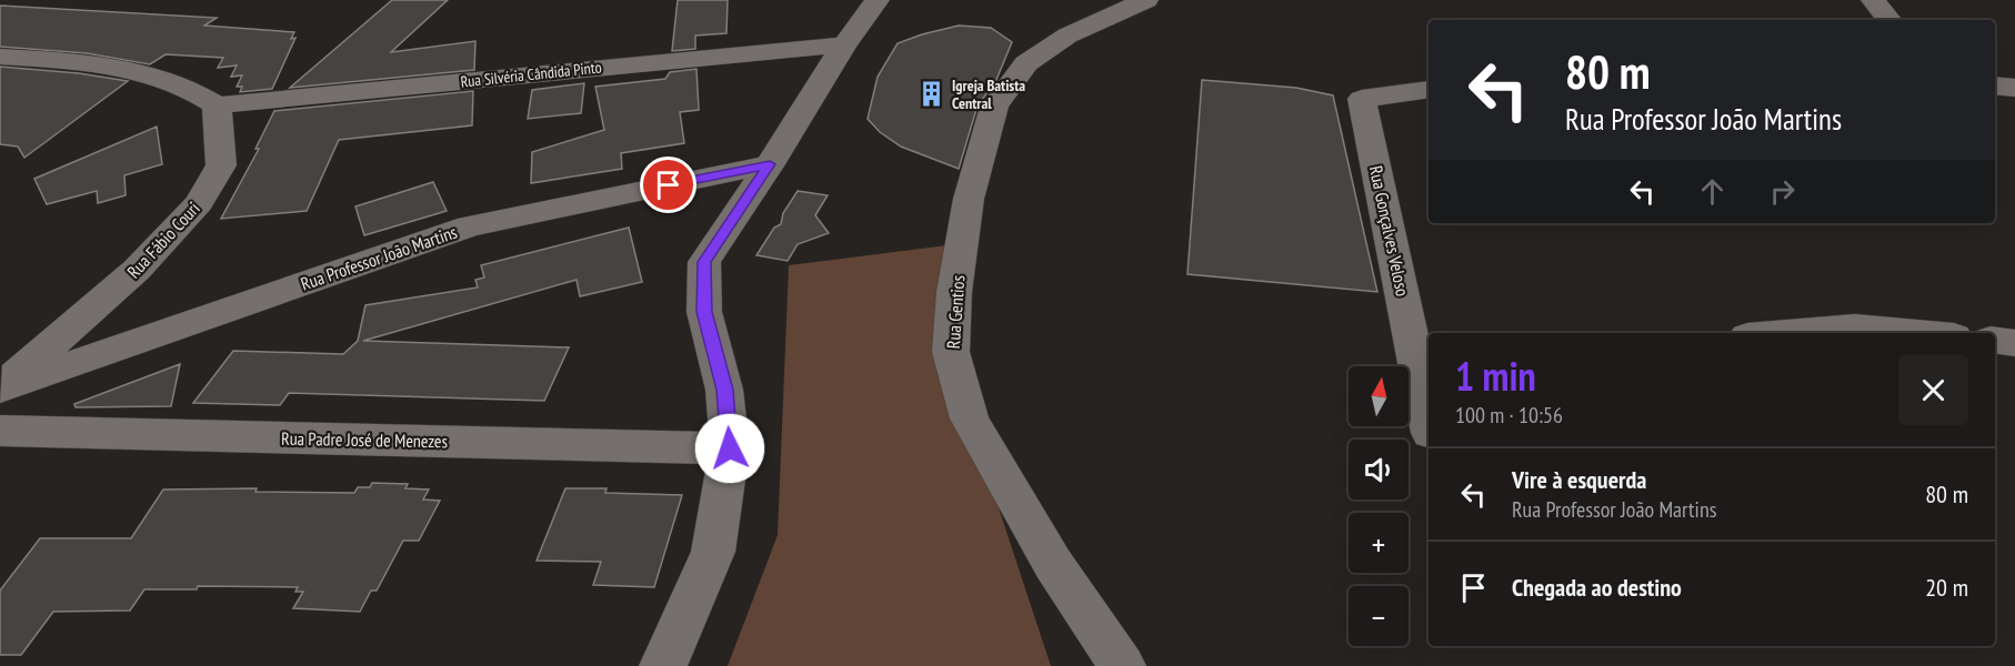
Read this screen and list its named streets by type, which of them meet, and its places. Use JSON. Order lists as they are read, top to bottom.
{
  "streets": {
    "street": [
      "Rua Silvéria Cândida Pinto",
      "Rua Gonçalves Veloso",
      "Rua Fábio Couri",
      "Rua Professor João Martins",
      "Rua Gentios",
      "Rua Padre José de Menezes"
    ]
  },
  "crossings": [
    ["Rua Silvéria Cândida Pinto", "Rua Fábio Couri"],
    ["Rua Fábio Couri", "Rua Professor João Martins"]
  ],
  "places": {
    "building": ["Igreja Batista Central"]
  },
  "north": "top",
  "page": {
    "turn": ["80 m", "Rua Professor João Martins"],
    "heading": ["1 min", "100 m · 10:56"],
    "map_buttons": ["+", "−"],
    "list": [
      {
        "name": "Vire à esquerda",
        "note": "Rua Professor João Martins",
        "value": "80 m"
      },
      {
        "name": "Chegada ao destino",
        "value": "20 m"
      }
    ]
  }
}
